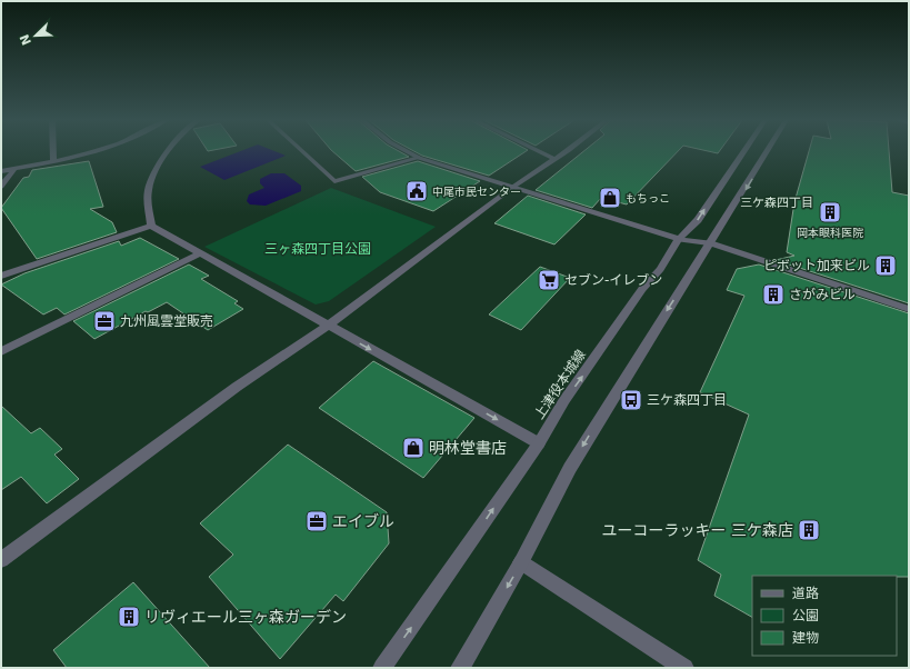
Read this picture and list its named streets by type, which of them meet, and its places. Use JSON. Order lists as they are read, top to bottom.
{
  "streets": {
    "street": ["上津役本城線"]
  },
  "districts": ["三ケ森四丁目"],
  "parks": ["三ヶ森四丁目公園"],
  "places": {
    "public building": ["中尾市民センター"],
    "shop": ["もちっこ", "明林堂書店"],
    "building": [
      "岡本眼科医院",
      "ピボット加来ビル",
      "さがみビル",
      "ユーコーラッキー 三ケ森店",
      "リヴィエール三ヶ森ガーデン"
    ],
    "supermarket": ["セブン-イレブン"],
    "office": ["九州風雲堂販売", "エイブル"],
    "bus stop": ["三ケ森四丁目"]
  },
  "legend": ["道路", "公園", "建物"],
  "north": "bottom left"
}
